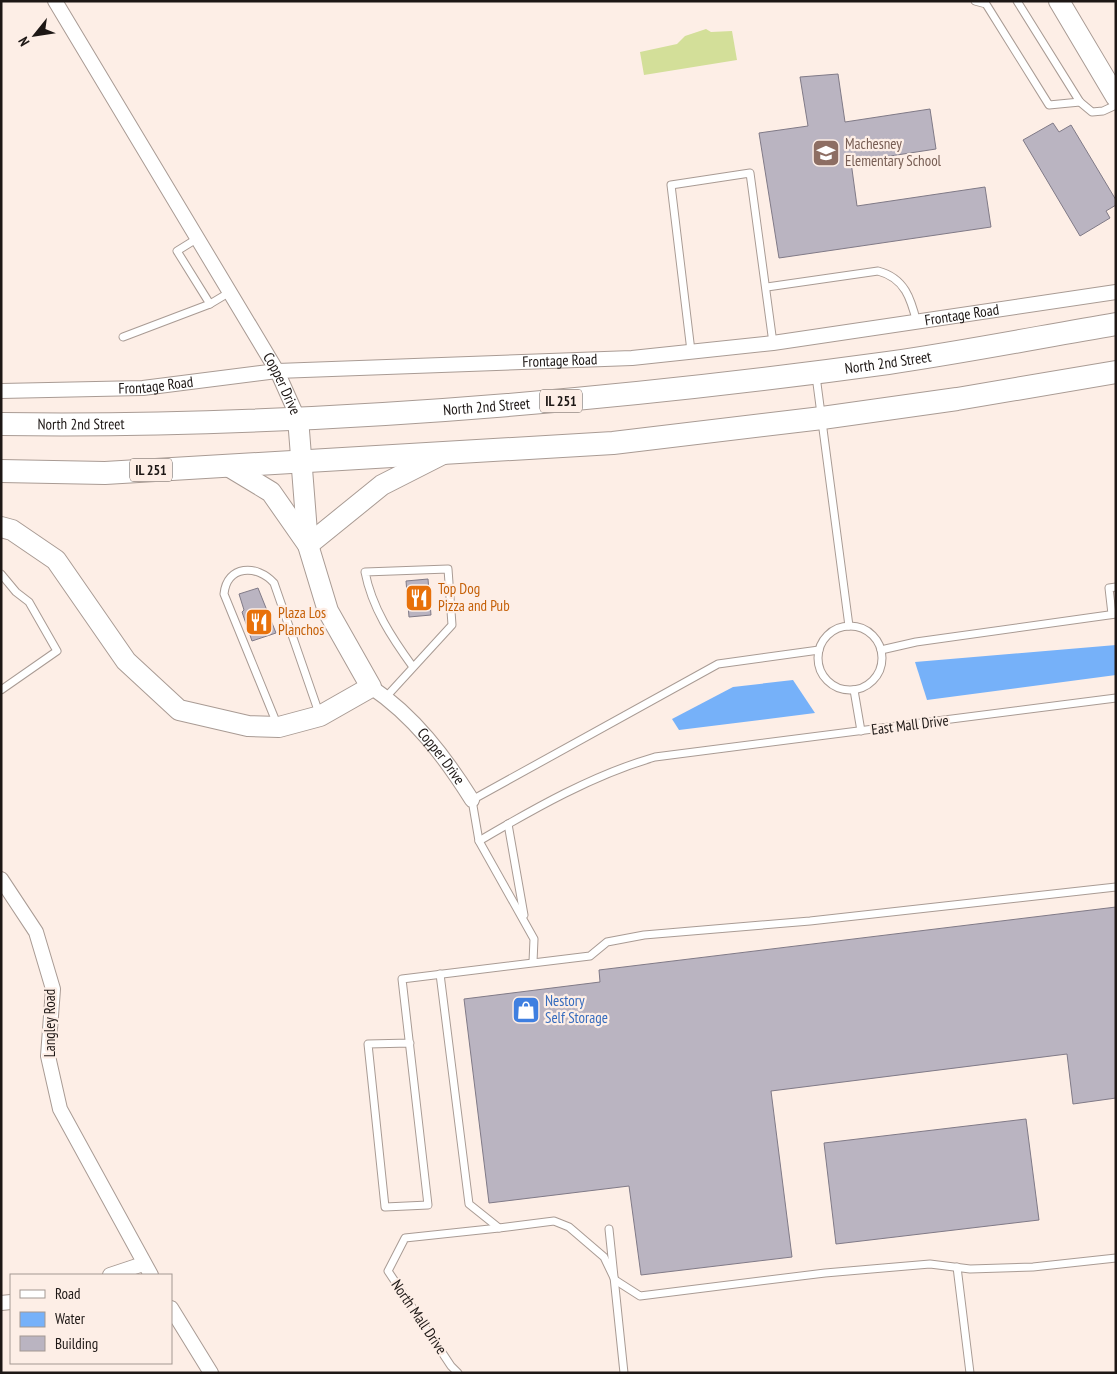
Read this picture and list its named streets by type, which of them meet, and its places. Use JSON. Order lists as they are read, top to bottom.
{
  "streets": {
    "main road": ["North 2nd Street", "IL 251"],
    "street": ["Frontage Road", "Copper Drive", "Langley Road"],
    "lane": ["East Mall Drive", "North Mall Drive"]
  },
  "crossings": [
    ["Frontage Road", "Copper Drive"],
    ["North 2nd Street", "Copper Drive"],
    ["Copper Drive", "IL 251"]
  ],
  "places": {
    "school or university": ["Machesney Elementary School"],
    "restaurant": ["Top Dog Pizza and Pub", "Plaza Los Planchos"],
    "shop": ["Nestory Self Storage"]
  },
  "legend": ["Road", "Water", "Building"],
  "north": "bottom left"
}
